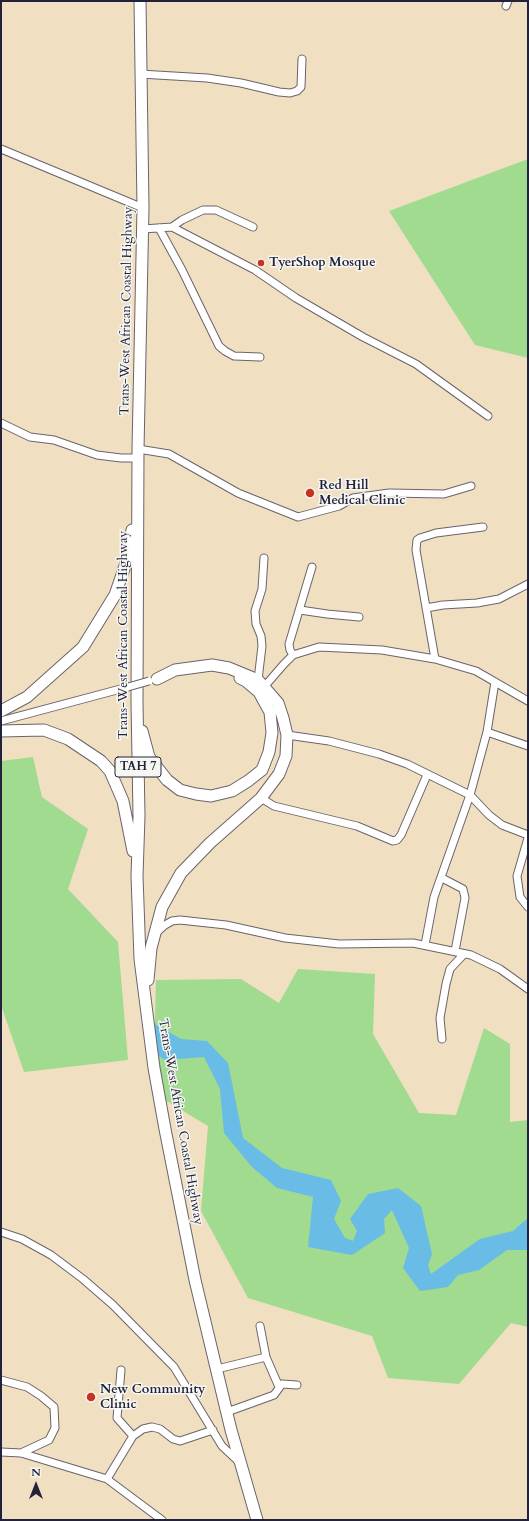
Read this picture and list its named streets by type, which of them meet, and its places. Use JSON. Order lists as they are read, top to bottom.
{
  "streets": {
    "highway": ["Trans-West African Coastal Highway", "TAH 7"]
  },
  "places": ["TyerShop Mosque", "Red Hill Medical Clinic", "New Community Clinic"],
  "north": "top"
}
